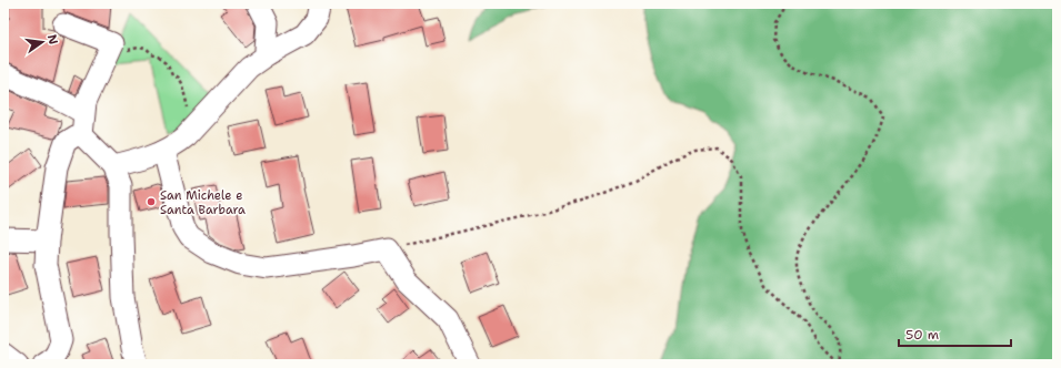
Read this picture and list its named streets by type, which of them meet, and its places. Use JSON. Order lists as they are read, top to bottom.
{
  "places": ["San Michele e Santa Barbara"],
  "scale_bar": "50 m",
  "north": "right"
}
